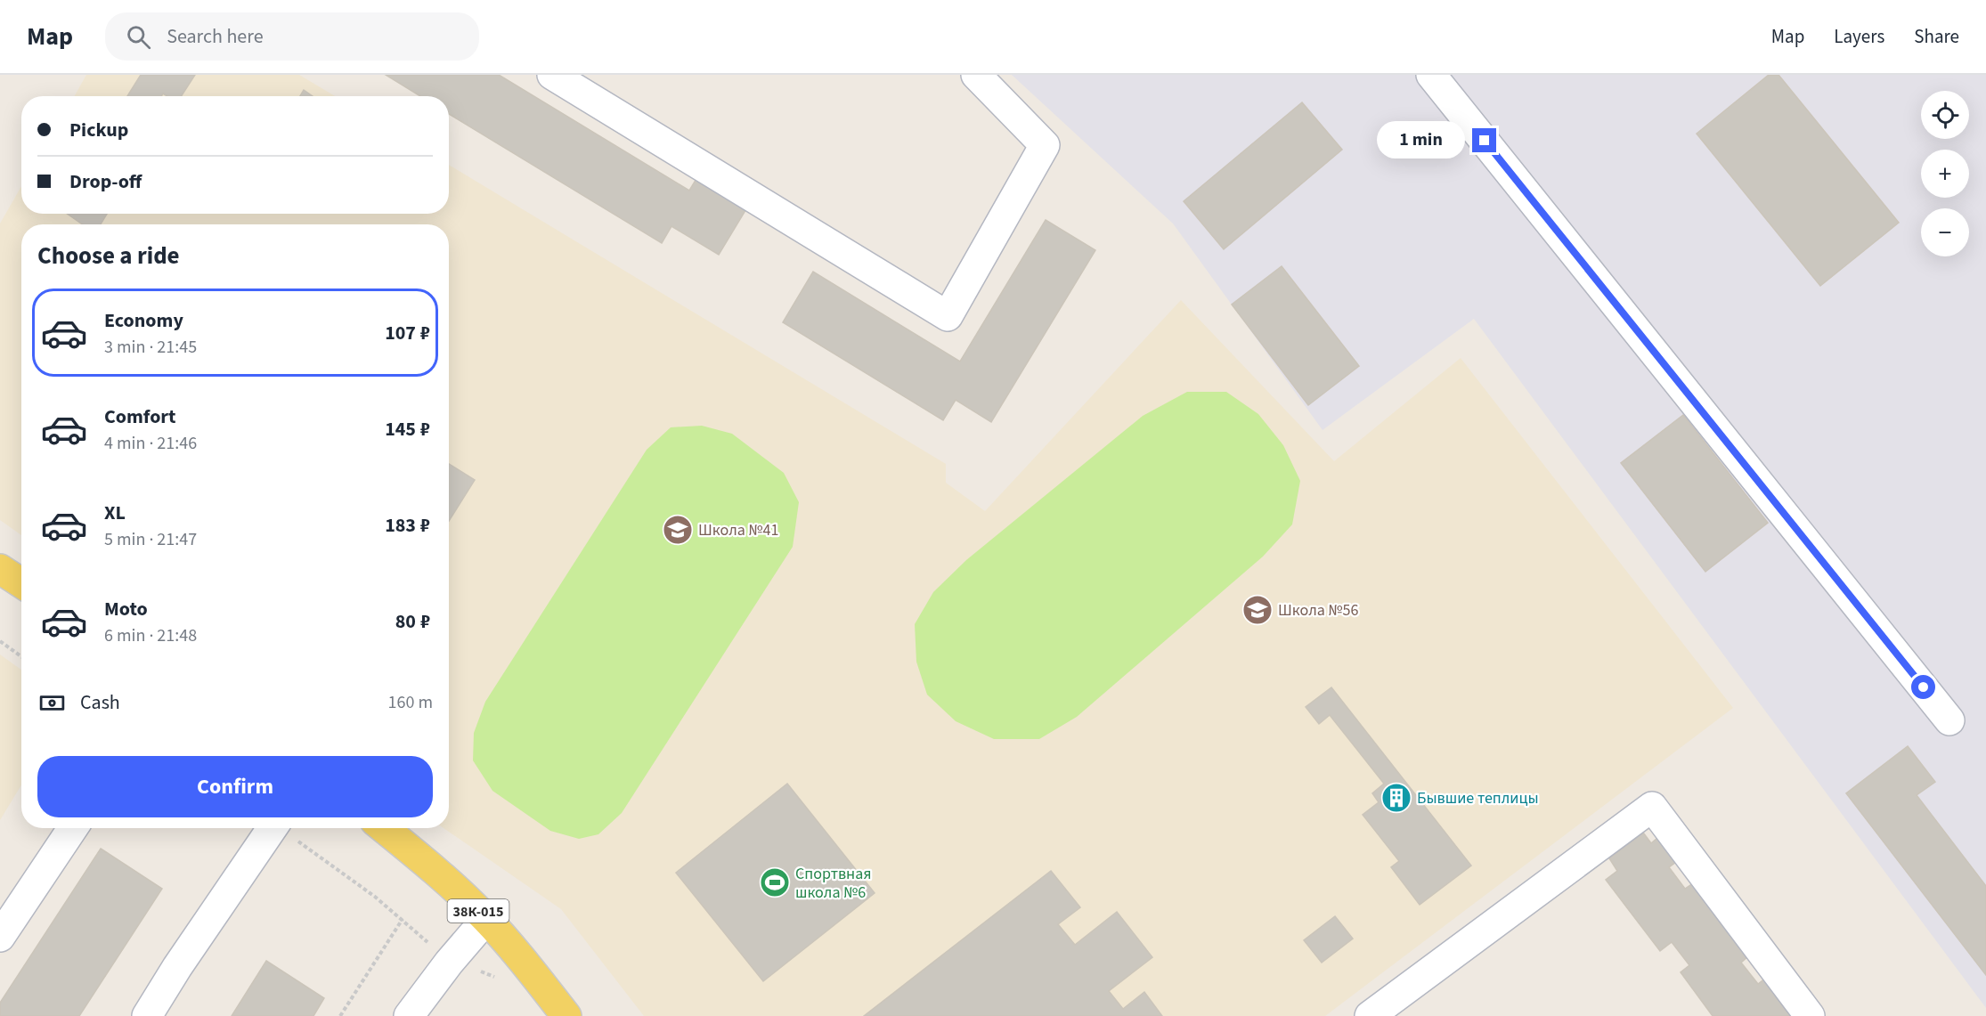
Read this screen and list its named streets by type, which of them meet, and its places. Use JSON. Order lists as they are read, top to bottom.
{
  "streets": {
    "main road": ["38К-015"]
  },
  "places": {
    "school or university": ["Школа №41", "Школа №56"],
    "building": ["Бывшие теплицы"],
    "sports": ["Спортвная школа №6"]
  },
  "page": {
    "header": "Map",
    "search": "Search here",
    "nav": ["Map", "Layers", "Share"],
    "map_buttons": ["+", "−"],
    "banner": ["Pickup", "Drop-off"],
    "bubble": "1 min",
    "heading": "Choose a ride",
    "list": [
      {
        "name": "Economy",
        "note": "3 min · 21:45",
        "value": "107 ₽"
      },
      {
        "name": "Comfort",
        "note": "4 min · 21:46",
        "value": "145 ₽"
      },
      {
        "name": "XL",
        "note": "5 min · 21:47",
        "value": "183 ₽"
      },
      {
        "name": "Moto",
        "note": "6 min · 21:48",
        "value": "80 ₽"
      }
    ],
    "pay": ["Cash", "160 m"],
    "buttons": "Confirm"
  }
}
